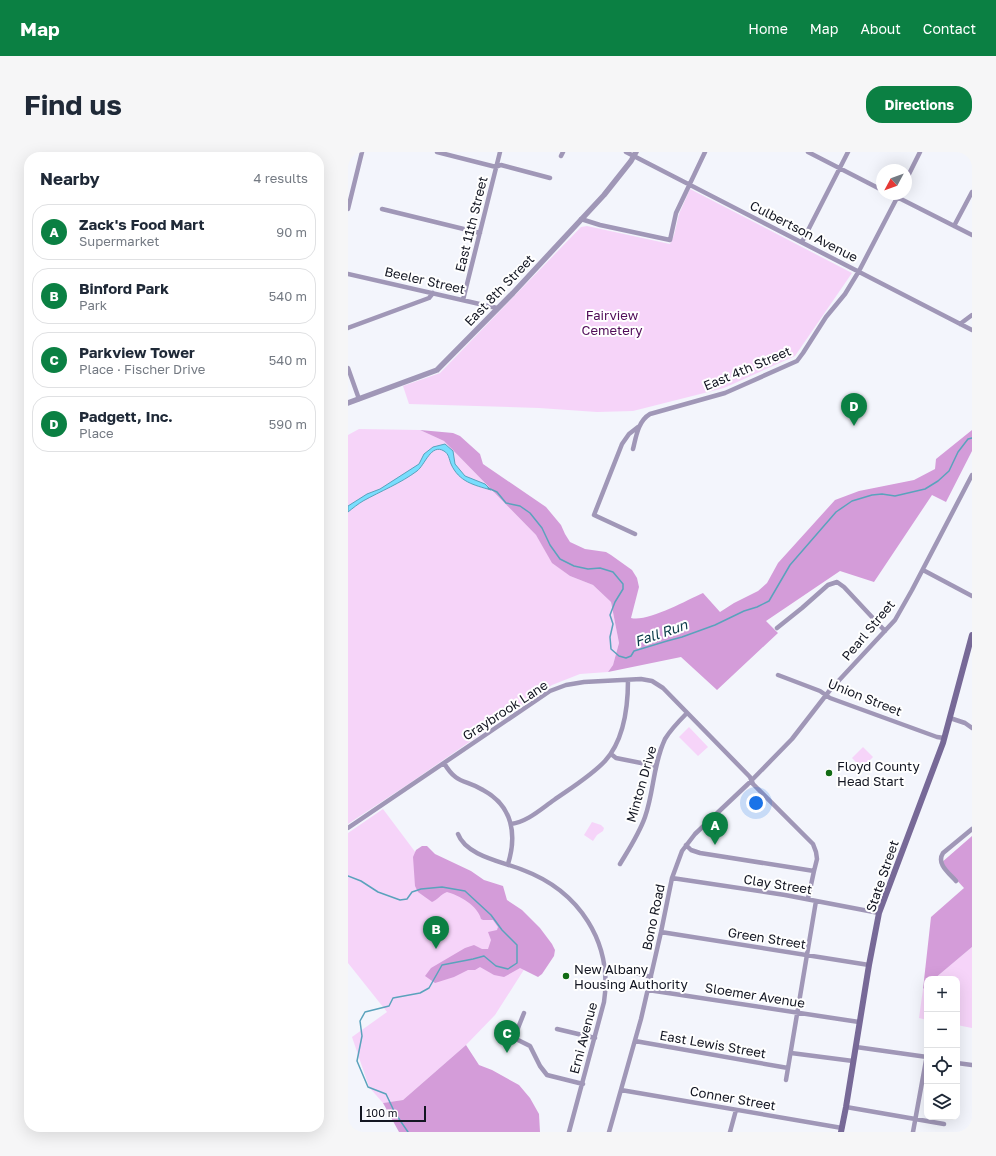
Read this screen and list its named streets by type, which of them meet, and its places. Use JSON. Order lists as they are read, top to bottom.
{
  "streets": {
    "main road": ["State Street"],
    "street": [
      "East 11th Street",
      "Culbertson Avenue",
      "Beeler Street",
      "East 8th Street",
      "East 4th Street",
      "Pearl Street",
      "Union Street",
      "Graybrook Lane",
      "Minton Drive",
      "Clay Street",
      "Bono Road",
      "Green Street",
      "Sloemer Avenue",
      "Erni Avenue",
      "East Lewis Street",
      "Conner Street"
    ]
  },
  "crossings": [
    ["East 11th Street", "Beeler Street"],
    ["Culbertson Avenue", "East 8th Street"],
    ["Culbertson Avenue", "East 4th Street"],
    ["Beeler Street", "East 8th Street"],
    ["Pearl Street", "Union Street"],
    ["Pearl Street", "Graybrook Lane"],
    ["Pearl Street", "Bono Road"],
    ["Union Street", "State Street"],
    ["Graybrook Lane", "Minton Drive"],
    ["Graybrook Lane", "Clay Street"],
    ["Graybrook Lane", "Bono Road"],
    ["State Street", "Clay Street"],
    ["State Street", "Green Street"],
    ["State Street", "Sloemer Avenue"],
    ["State Street", "Conner Street"],
    ["Clay Street", "Bono Road"],
    ["Bono Road", "Green Street"],
    ["Bono Road", "Sloemer Avenue"],
    ["Bono Road", "East Lewis Street"],
    ["Bono Road", "Conner Street"]
  ],
  "water": ["Fall Run"],
  "parks": ["Fairview Cemetery"],
  "places": ["Floyd County Head Start", "New Albany Housing Authority"],
  "scale_bar": "100 m",
  "north": "bottom left",
  "page": {
    "header": "Map",
    "nav": [
      "Home",
      "Map",
      "About",
      "Contact"
    ],
    "buttons": "Directions",
    "title": "Find us",
    "heading": ["Nearby", "4 results"],
    "list": [
      {
        "mark": "A",
        "name": "Zack's Food Mart",
        "note": "Supermarket",
        "value": "90 m"
      },
      {
        "mark": "B",
        "name": "Binford Park",
        "note": "Park",
        "value": "540 m"
      },
      {
        "mark": "C",
        "name": "Parkview Tower",
        "note": "Place · Fischer Drive",
        "value": "540 m"
      },
      {
        "mark": "D",
        "name": "Padgett, Inc.",
        "note": "Place",
        "value": "590 m"
      }
    ],
    "pins": [
      "D",
      "A",
      "B",
      "C"
    ],
    "map_buttons": ["+", "−"],
    "scale": "100 m"
  }
}
